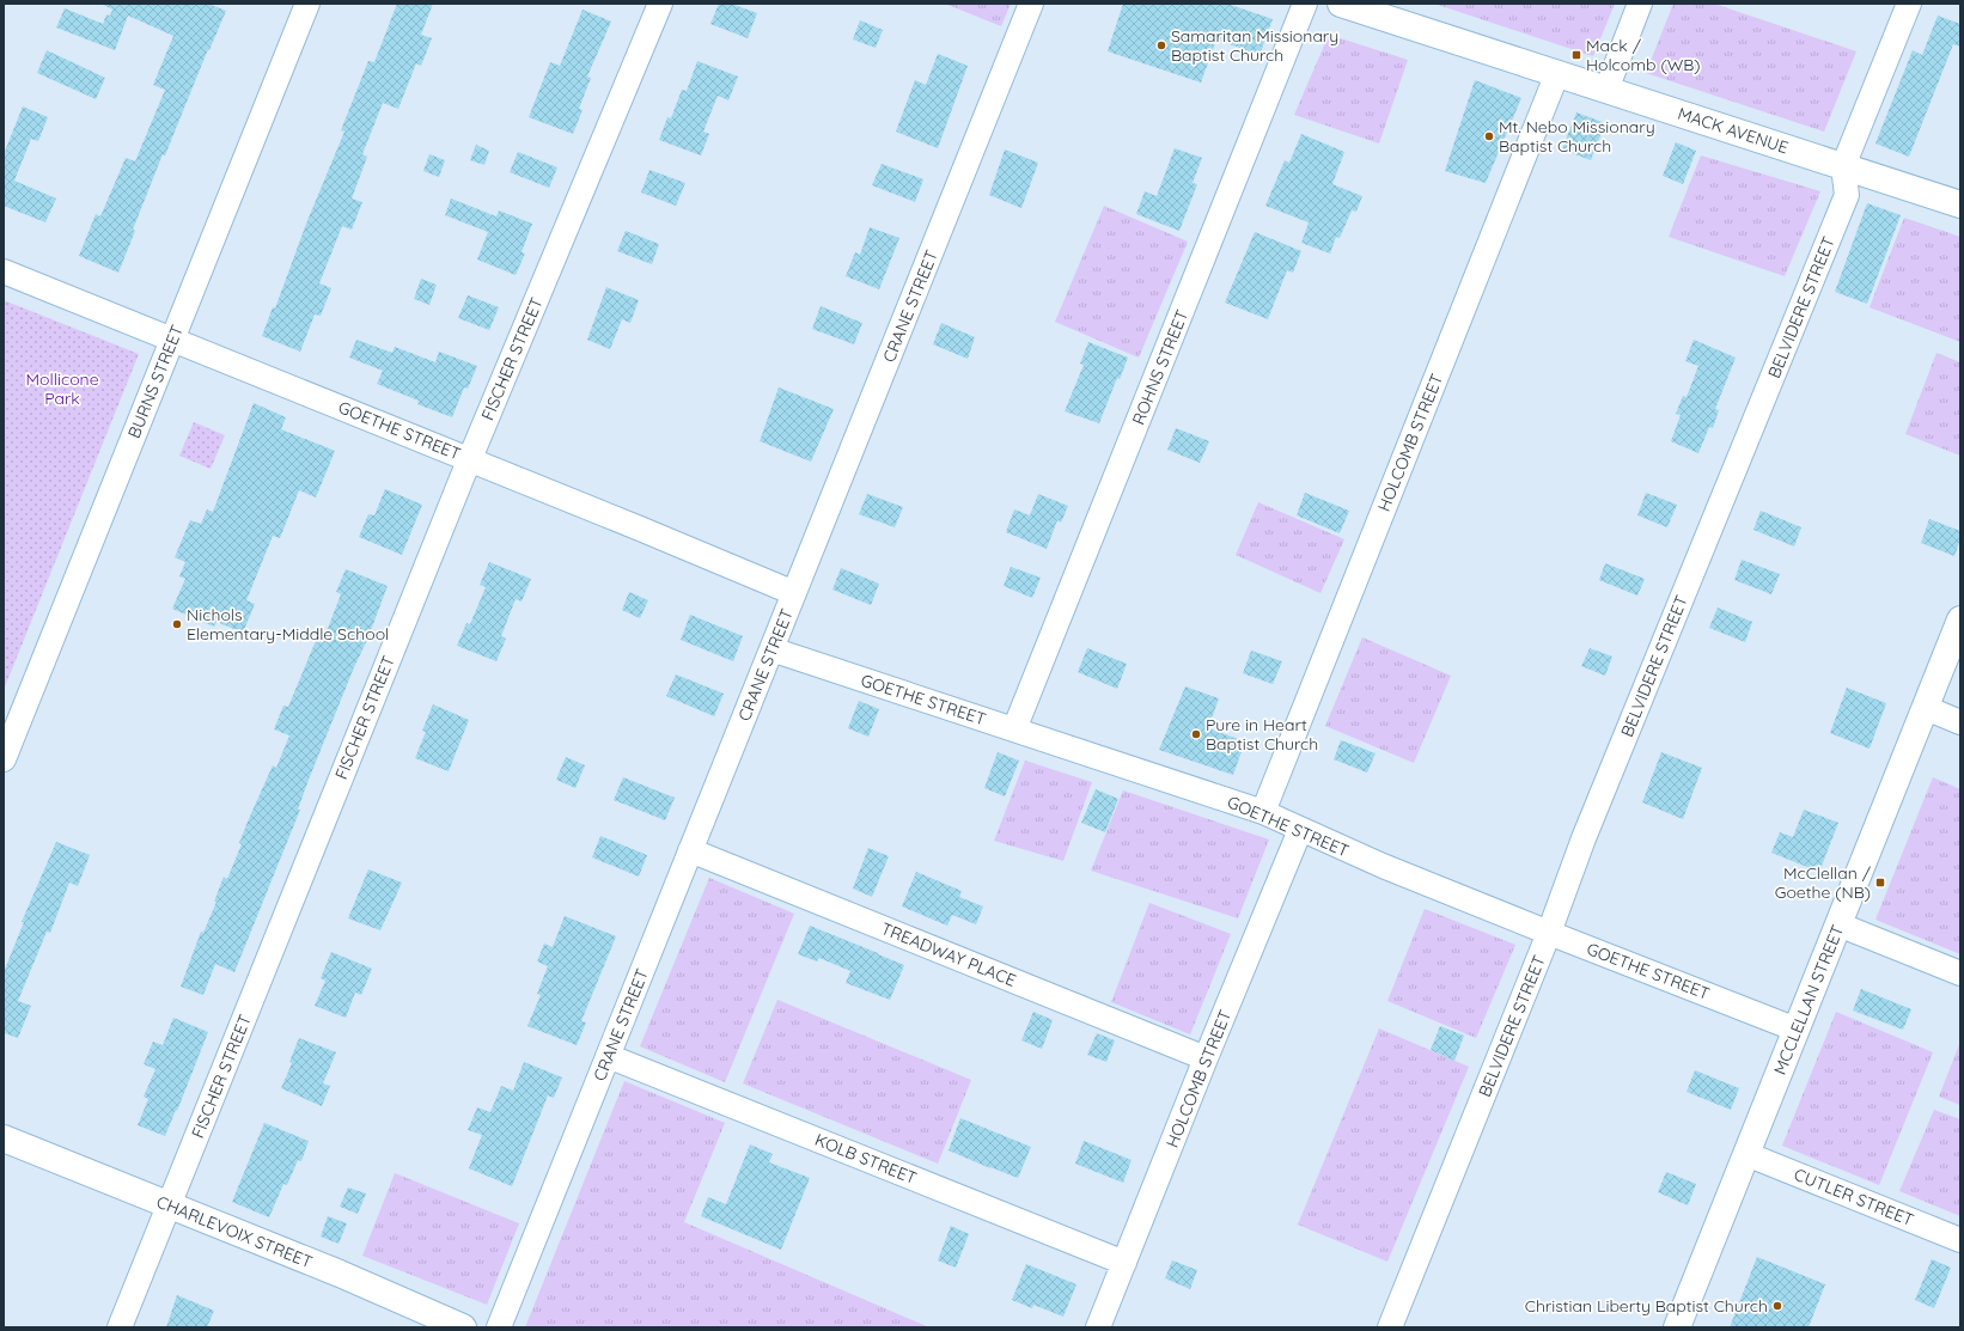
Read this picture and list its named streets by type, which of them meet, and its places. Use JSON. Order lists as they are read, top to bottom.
{
  "streets": {
    "street": [
      "MACK AVENUE",
      "CRANE STREET",
      "BELVIDERE STREET",
      "FISCHER STREET",
      "ROHNS STREET",
      "BURNS STREET",
      "GOETHE STREET",
      "HOLCOMB STREET",
      "TREADWAY PLACE",
      "MCCLELLAN STREET",
      "KOLB STREET",
      "CUTLER STREET",
      "CHARLEVOIX STREET"
    ]
  },
  "crossings": [
    ["MACK AVENUE", "BELVIDERE STREET"],
    ["MACK AVENUE", "HOLCOMB STREET"],
    ["CRANE STREET", "GOETHE STREET"],
    ["CRANE STREET", "TREADWAY PLACE"],
    ["CRANE STREET", "KOLB STREET"],
    ["BELVIDERE STREET", "GOETHE STREET"],
    ["FISCHER STREET", "GOETHE STREET"],
    ["FISCHER STREET", "CHARLEVOIX STREET"],
    ["ROHNS STREET", "GOETHE STREET"],
    ["BURNS STREET", "GOETHE STREET"],
    ["GOETHE STREET", "HOLCOMB STREET"],
    ["GOETHE STREET", "MCCLELLAN STREET"],
    ["HOLCOMB STREET", "TREADWAY PLACE"],
    ["HOLCOMB STREET", "KOLB STREET"],
    ["MCCLELLAN STREET", "CUTLER STREET"]
  ],
  "parks": ["Mollicone Park"],
  "places": {
    "other": [
      "Samaritan Missionary Baptist Church",
      "Mt. Nebo Missionary Baptist Church",
      "Nichols Elementary-Middle School",
      "Pure in Heart Baptist Church",
      "Christian Liberty Baptist Church"
    ],
    "transit": ["Mack / Holcomb (WB)", "McClellan / Goethe (NB)"]
  }
}
